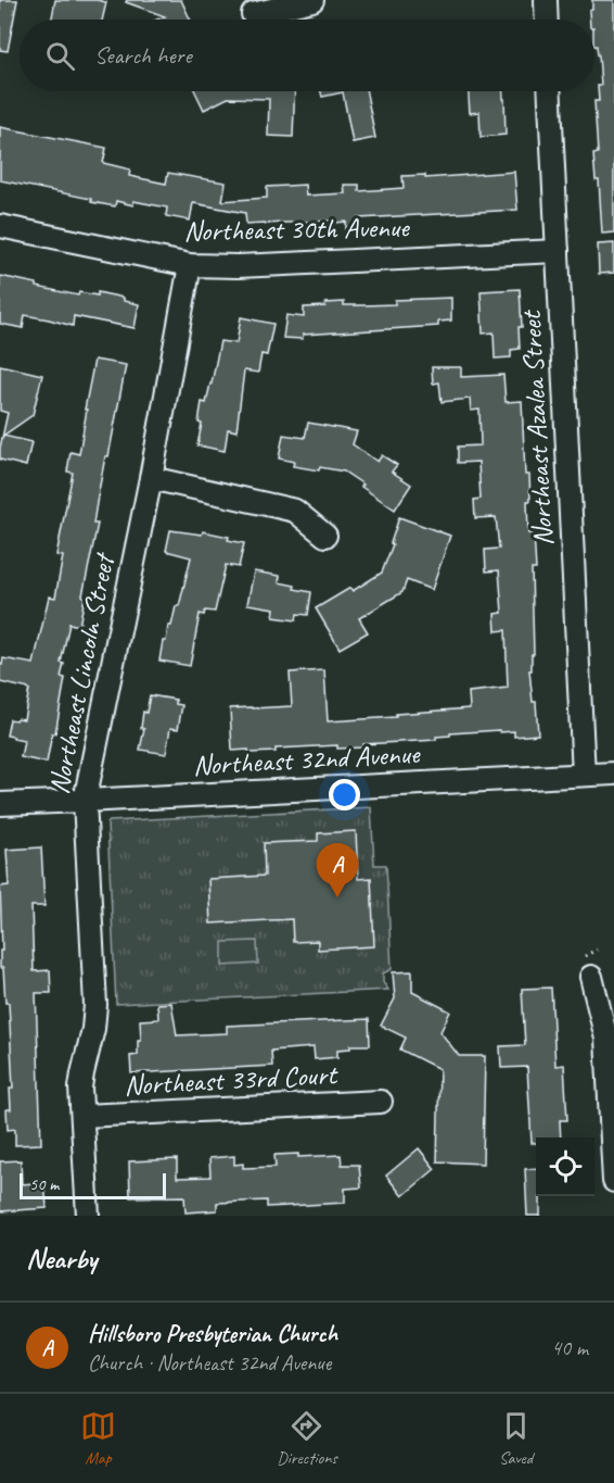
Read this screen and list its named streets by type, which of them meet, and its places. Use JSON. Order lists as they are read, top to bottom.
{
  "streets": {
    "street": [
      "Northeast 30th Avenue",
      "Northeast Azalea Street",
      "Northeast Lincoln Street",
      "Northeast 32nd Avenue",
      "Northeast 33rd Court"
    ]
  },
  "crossings": [
    ["Northeast 30th Avenue", "Northeast Azalea Street"],
    ["Northeast 30th Avenue", "Northeast Lincoln Street"],
    ["Northeast Azalea Street", "Northeast 32nd Avenue"],
    ["Northeast Lincoln Street", "Northeast 32nd Avenue"],
    ["Northeast Lincoln Street", "Northeast 33rd Court"]
  ],
  "scale_bar": "50 m",
  "page": {
    "search": "Search here",
    "pins": "A",
    "scale": "50 m",
    "heading": "Nearby",
    "list": [
      {
        "mark": "A",
        "name": "Hillsboro Presbyterian Church",
        "note": "Church · Northeast 32nd Avenue",
        "value": "40 m"
      }
    ],
    "nav": ["Map", "Directions", "Saved"]
  }
}
